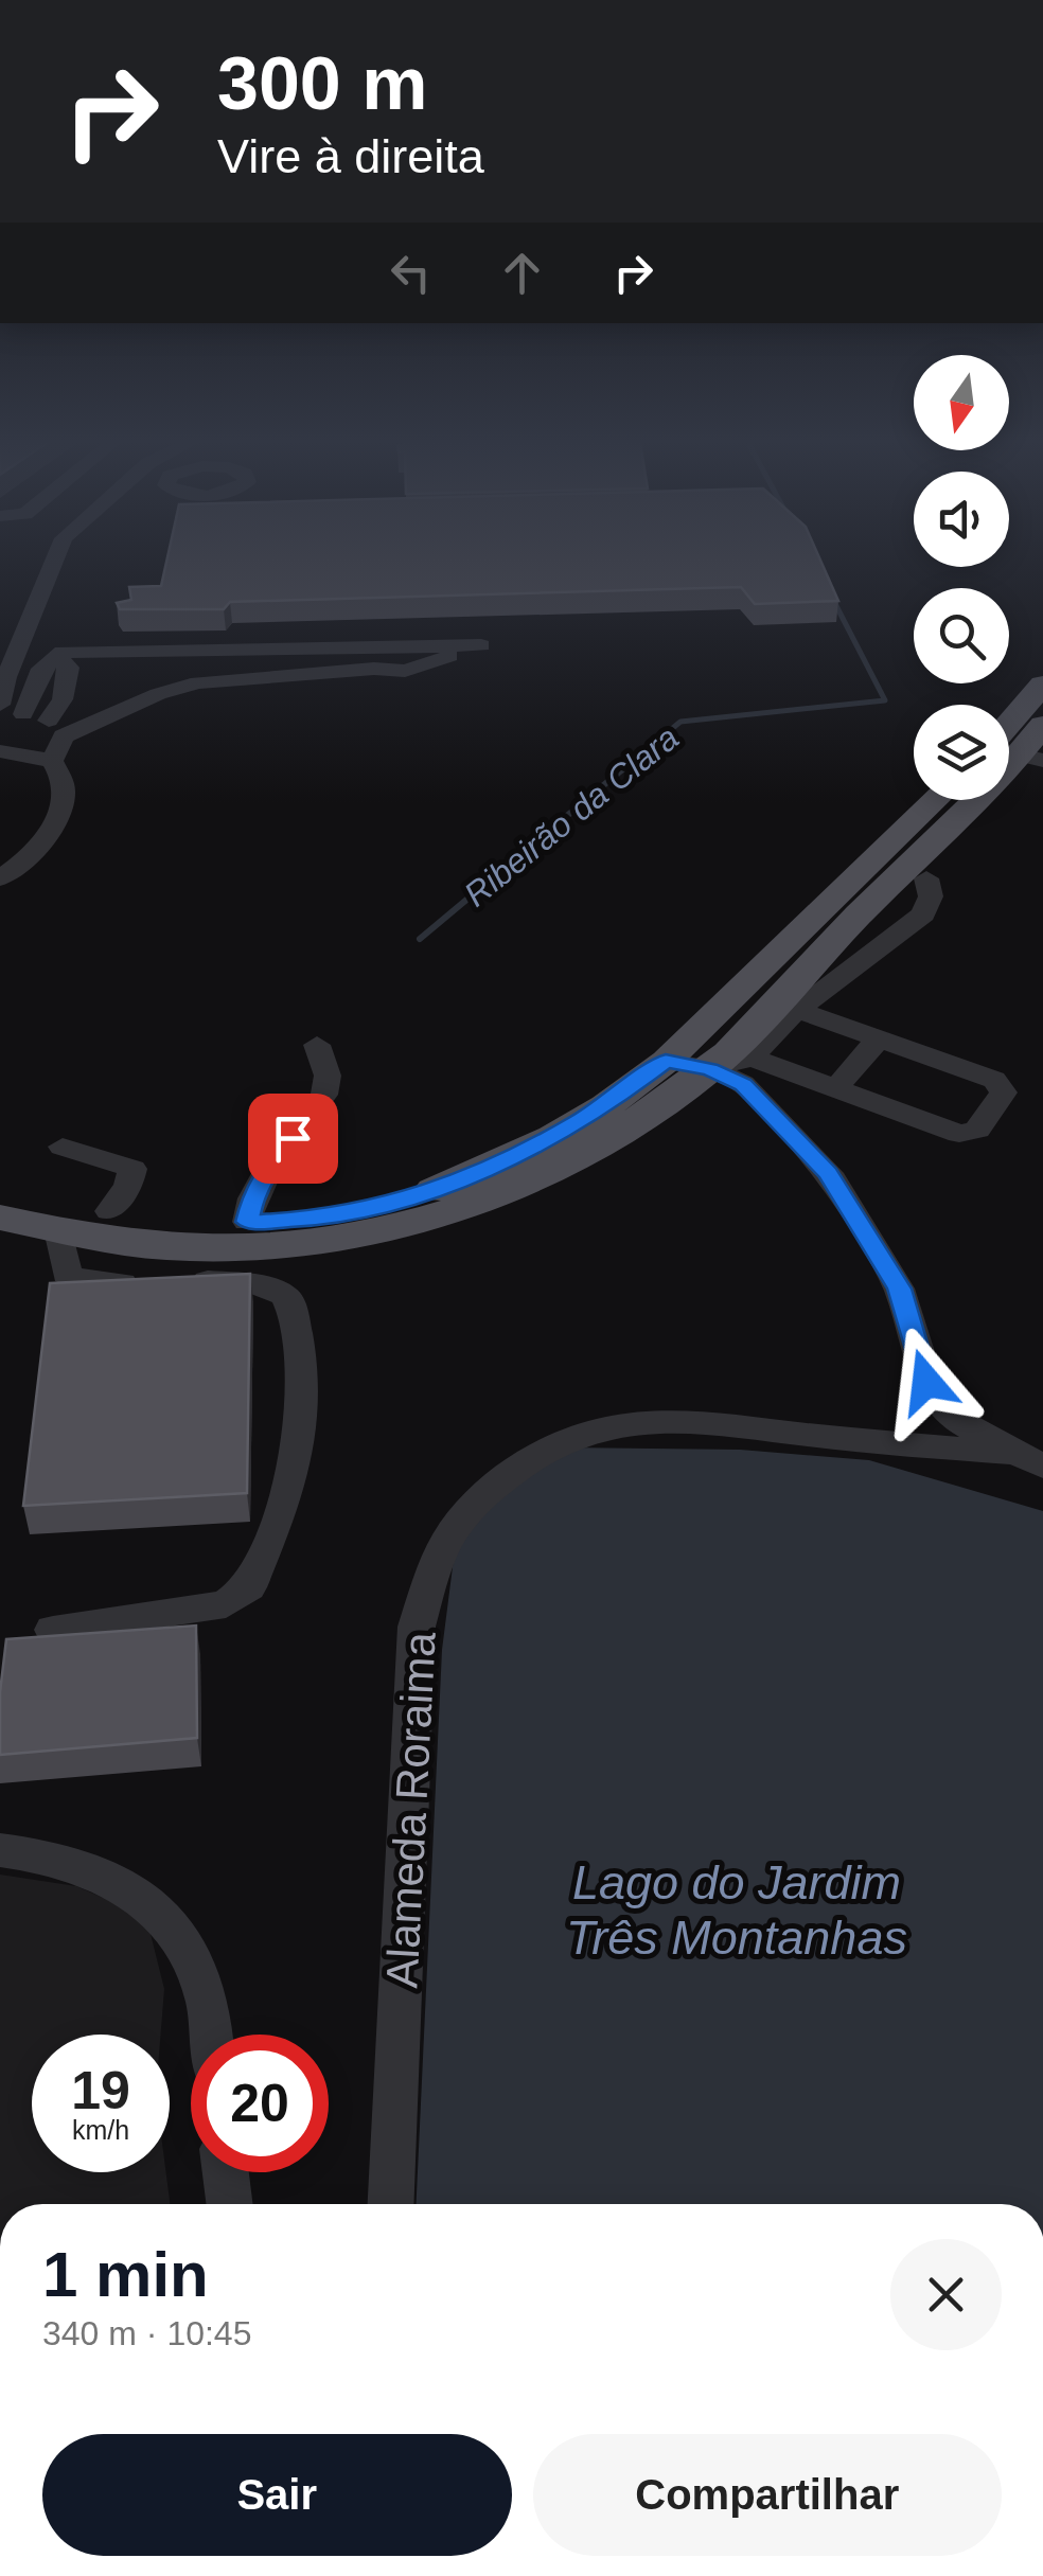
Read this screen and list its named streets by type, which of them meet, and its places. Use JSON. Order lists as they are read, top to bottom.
{
  "streets": {
    "street": ["Alameda Roraima"]
  },
  "water": ["Ribeirão da Clara", "Lago do Jardim Três Montanhas"],
  "north": "bottom",
  "page": {
    "turn": ["300 m", "Vire à direita"],
    "speed": "19 km/h",
    "limit": "20",
    "heading": ["1 min", "340 m · 10:45"],
    "buttons": ["Sair", "Compartilhar"]
  }
}
